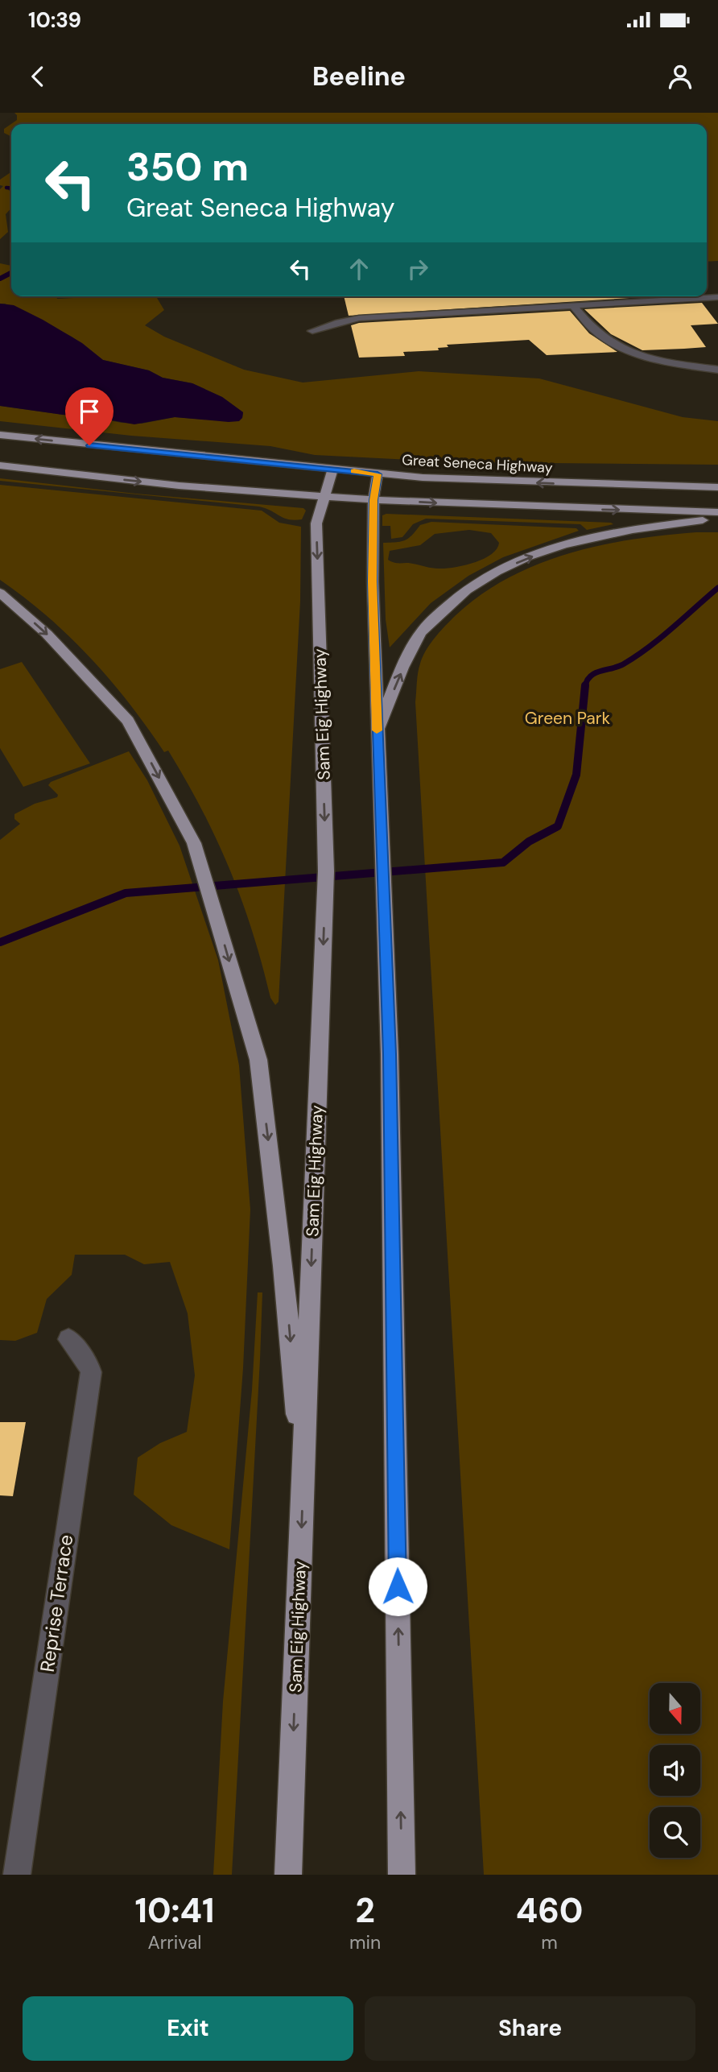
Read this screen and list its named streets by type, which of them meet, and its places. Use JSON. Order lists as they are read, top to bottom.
{
  "streets": {
    "main road": ["Great Seneca Highway", "Sam Eig Highway"],
    "street": ["Reprise Terrace"]
  },
  "crossings": [
    ["Great Seneca Highway", "Sam Eig Highway"]
  ],
  "parks": ["Green Park"],
  "north": "bottom",
  "page": {
    "status": "10:39",
    "header": "Beeline",
    "turn": ["350 m", "Great Seneca Highway"],
    "eta": [
      "10:41",
      "Arrival",
      "2",
      "min",
      "460",
      "m"
    ],
    "buttons": ["Exit", "Share"]
  }
}
